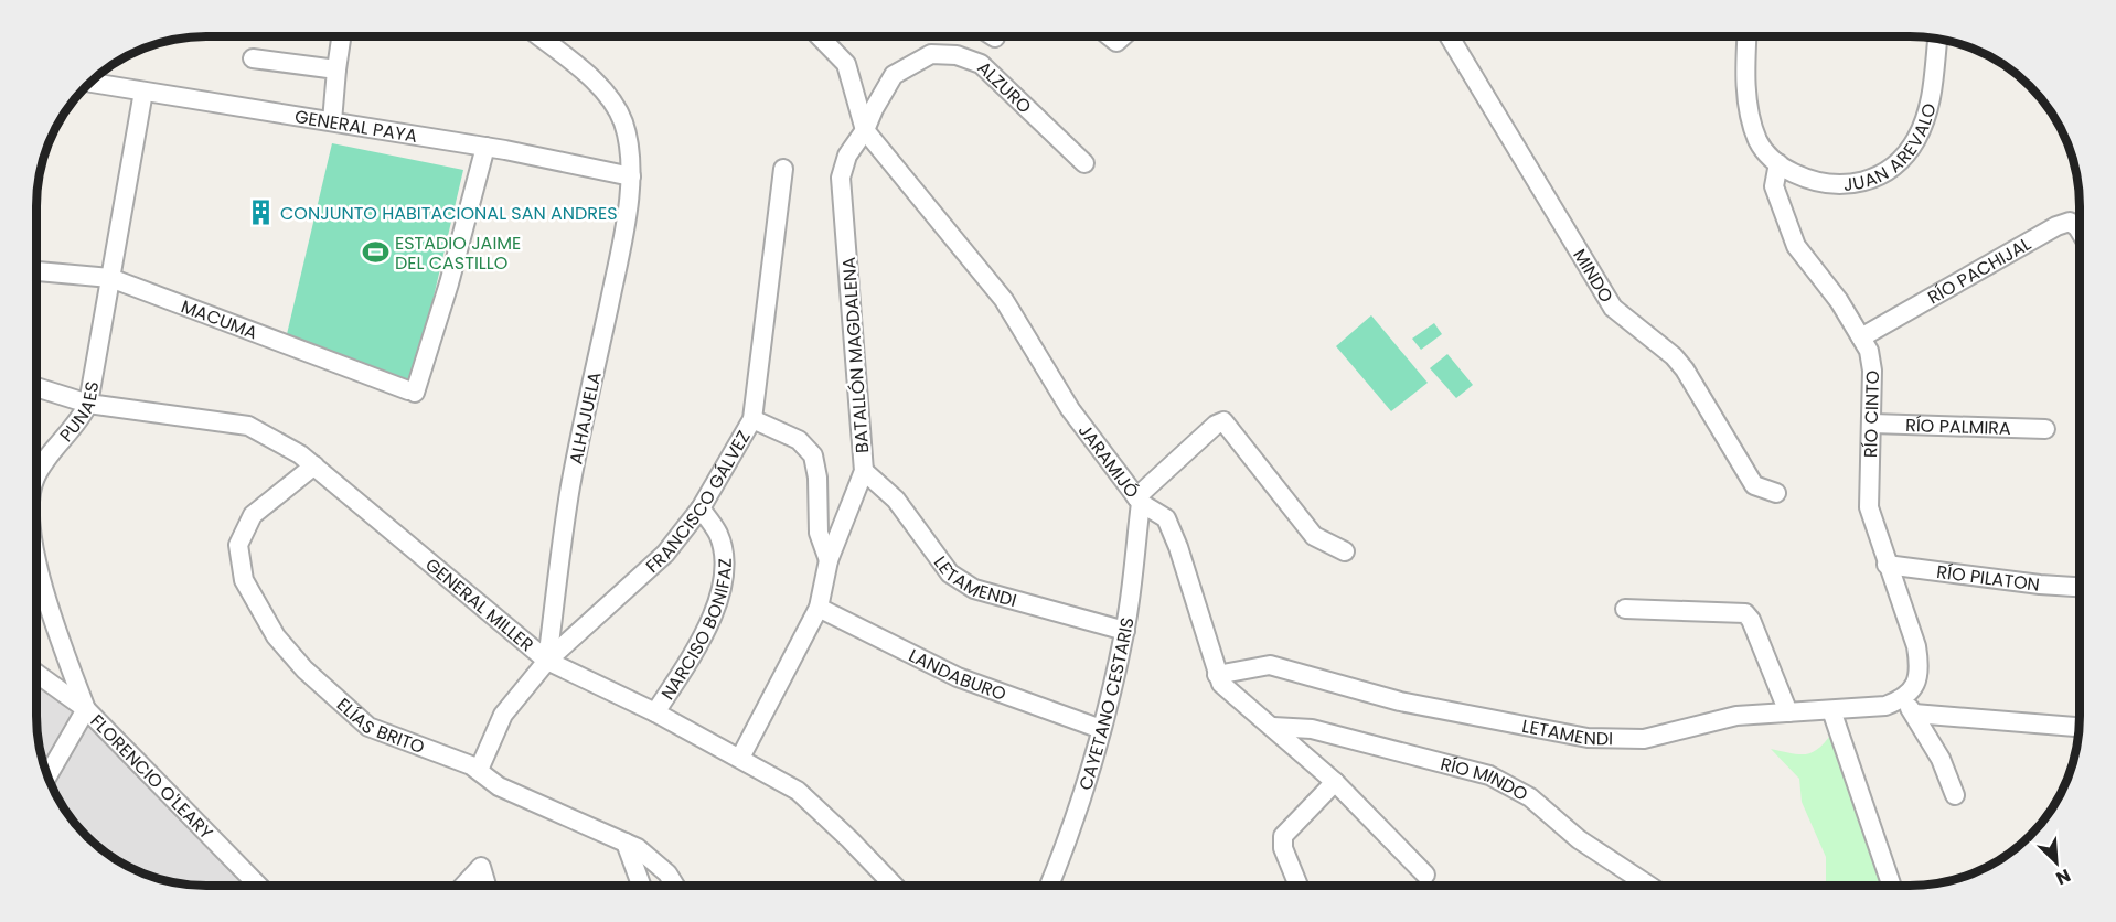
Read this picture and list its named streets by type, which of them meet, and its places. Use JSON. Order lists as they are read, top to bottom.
{
  "streets": {
    "street": [
      "ALZURO",
      "GENERAL PAYA",
      "JUAN AREVALO",
      "RÍO PACHIJAL",
      "MINDO",
      "MACUMA",
      "BATALLÓN MAGDALENA",
      "PUNAES",
      "RÍO CINTO",
      "ALHAJUELA",
      "RÍO PALMIRA",
      "JARAMIJÓ",
      "FRANCISCO GÁLVEZ",
      "LETAMENDI",
      "RÍO PILATON",
      "GENERAL MILLER",
      "NARCISO BONIFAZ",
      "LANDABURO",
      "CAYETANO CESTARIS",
      "ELÍAS BRITO",
      "FLORENCIO O'LEARY",
      "RÍO MINDO"
    ]
  },
  "crossings": [
    ["ALZURO", "BATALLÓN MAGDALENA"],
    ["ALZURO", "JARAMIJÓ"],
    ["GENERAL PAYA", "MACUMA"],
    ["GENERAL PAYA", "PUNAES"],
    ["GENERAL PAYA", "ALHAJUELA"],
    ["JUAN AREVALO", "RÍO CINTO"],
    ["RÍO PACHIJAL", "RÍO CINTO"],
    ["MACUMA", "PUNAES"],
    ["BATALLÓN MAGDALENA", "JARAMIJÓ"],
    ["BATALLÓN MAGDALENA", "LETAMENDI"],
    ["BATALLÓN MAGDALENA", "GENERAL MILLER"],
    ["BATALLÓN MAGDALENA", "LANDABURO"],
    ["PUNAES", "GENERAL MILLER"],
    ["PUNAES", "FLORENCIO O'LEARY"],
    ["RÍO CINTO", "RÍO PALMIRA"],
    ["RÍO CINTO", "LETAMENDI"],
    ["RÍO CINTO", "RÍO PILATON"],
    ["ALHAJUELA", "FRANCISCO GÁLVEZ"],
    ["ALHAJUELA", "GENERAL MILLER"],
    ["JARAMIJÓ", "LETAMENDI"],
    ["JARAMIJÓ", "CAYETANO CESTARIS"],
    ["JARAMIJÓ", "RÍO MINDO"],
    ["FRANCISCO GÁLVEZ", "GENERAL MILLER"],
    ["FRANCISCO GÁLVEZ", "NARCISO BONIFAZ"],
    ["FRANCISCO GÁLVEZ", "ELÍAS BRITO"],
    ["LETAMENDI", "CAYETANO CESTARIS"],
    ["GENERAL MILLER", "NARCISO BONIFAZ"],
    ["GENERAL MILLER", "ELÍAS BRITO"],
    ["LANDABURO", "CAYETANO CESTARIS"]
  ],
  "places": {
    "building": ["CONJUNTO HABITACIONAL SAN ANDRES"],
    "sports": ["ESTADIO JAIME DEL CASTILLO"]
  },
  "north": "bottom right"
}
